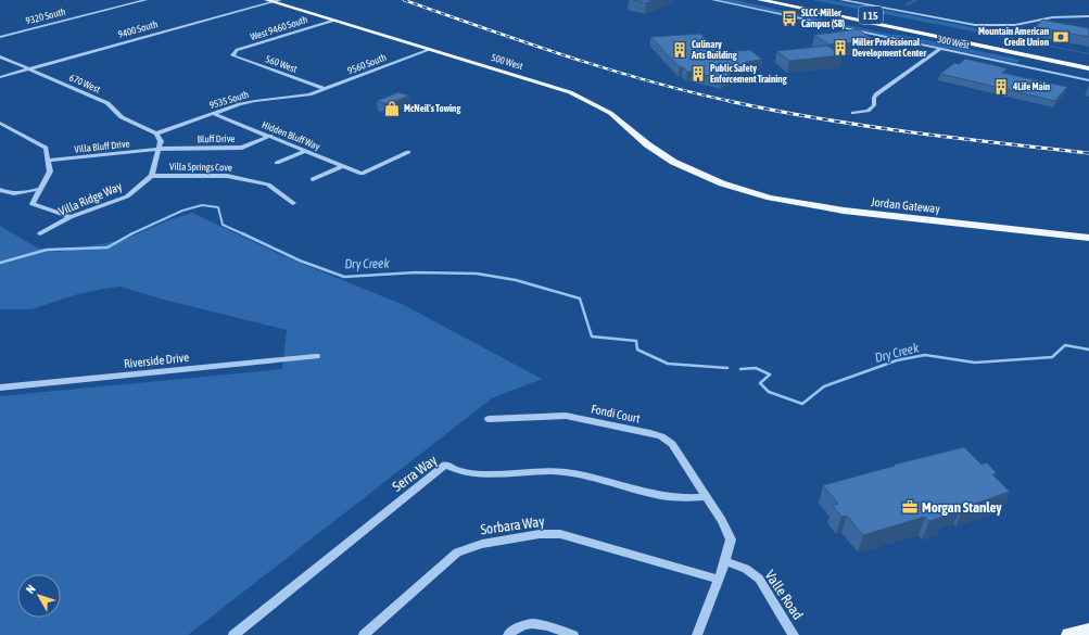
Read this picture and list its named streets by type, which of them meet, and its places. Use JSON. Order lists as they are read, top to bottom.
{
  "streets": {
    "highway": ["I 15"],
    "main road": ["500 West", "Jordan Gateway"],
    "street": [
      "9320 South",
      "West 9460 South",
      "9400 South",
      "300 West",
      "560 West",
      "9560 South",
      "670 West",
      "9535 South",
      "Hidden Bluff Way",
      "Bluff Drive",
      "Villa Bluff Drive",
      "Villa Springs Cove",
      "Villa Ridge Way",
      "Riverside Drive",
      "Fondi Court",
      "Serra Way",
      "Sorbara Way",
      "Valle Road"
    ]
  },
  "crossings": [
    ["West 9460 South", "500 West"],
    ["West 9460 South", "560 West"],
    ["9400 South", "500 West"],
    ["9400 South", "670 West"],
    ["500 West", "9560 South"],
    ["500 West", "Jordan Gateway"],
    ["560 West", "9560 South"],
    ["9560 South", "9535 South"],
    ["670 West", "9535 South"],
    ["9535 South", "Hidden Bluff Way"],
    ["Hidden Bluff Way", "Bluff Drive"],
    ["Bluff Drive", "Villa Bluff Drive"],
    ["Villa Springs Cove", "Villa Ridge Way"],
    ["Fondi Court", "Serra Way"],
    ["Fondi Court", "Sorbara Way"],
    ["Fondi Court", "Valle Road"]
  ],
  "water": ["Dry Creek"],
  "places": {
    "bus stop": ["SLCC-Miller Campus (SB)"],
    "bank": ["Mountain American Credit Union"],
    "building": [
      "Miller Professional Development Center",
      "Culinary Arts Building",
      "Public Safety Enforcement Training",
      "4Life Main"
    ],
    "shop": ["McNeil's Towing"],
    "office": ["Morgan Stanley"]
  },
  "north": "top left"
}
